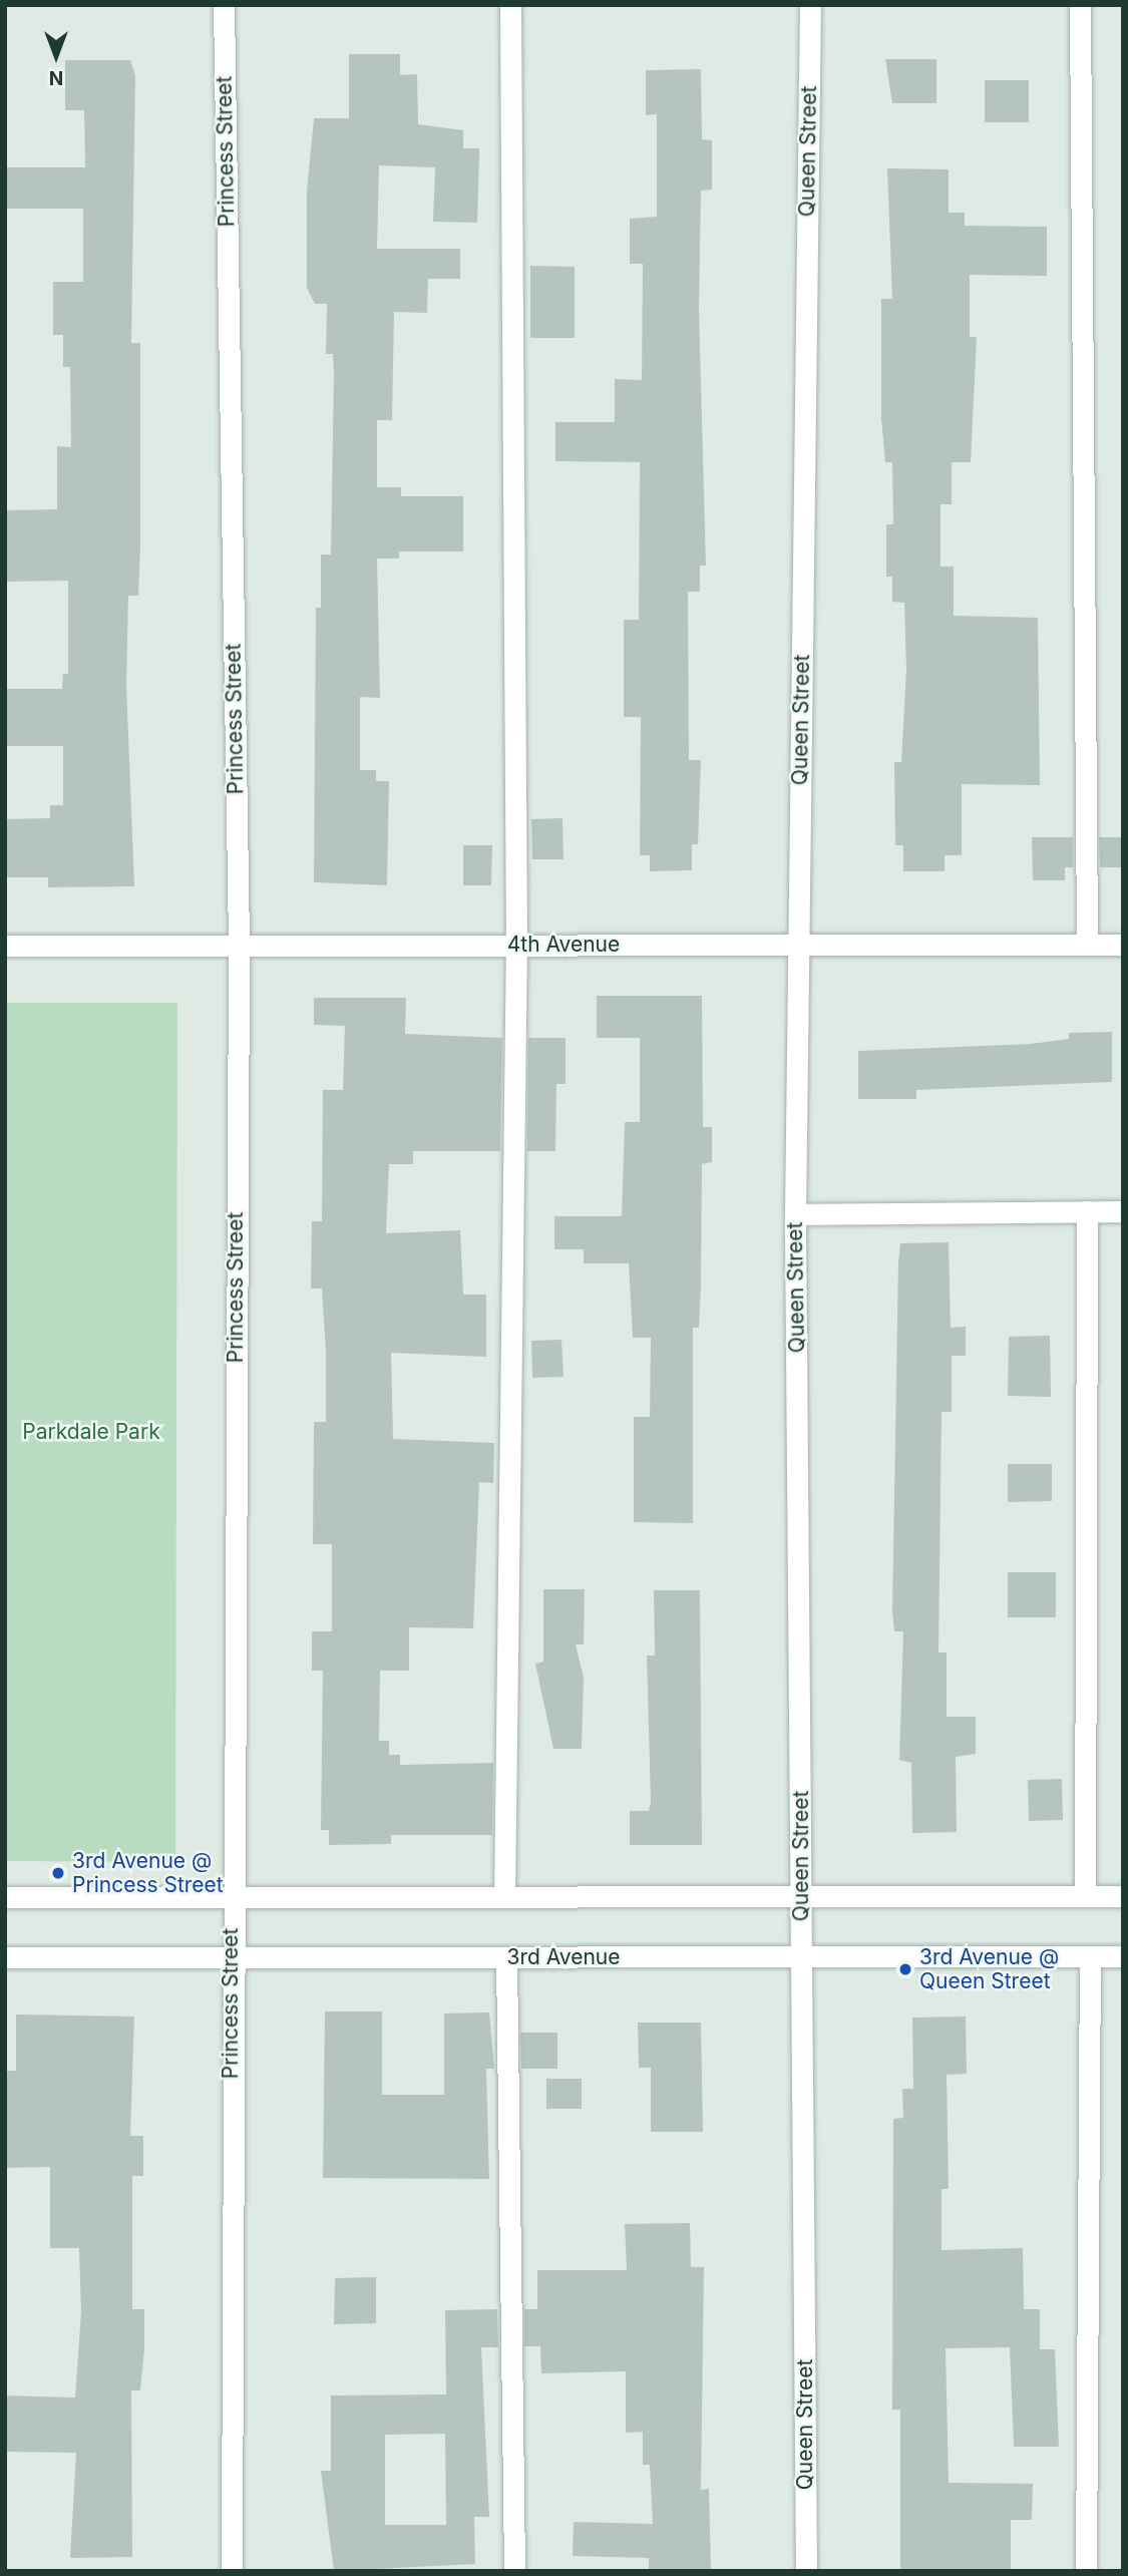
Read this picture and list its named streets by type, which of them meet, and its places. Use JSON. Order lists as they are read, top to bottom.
{
  "streets": {
    "street": [
      "Princess Street",
      "Queen Street",
      "4th Avenue",
      "3rd Avenue"
    ]
  },
  "crossings": [
    ["Princess Street", "4th Avenue"],
    ["Princess Street", "3rd Avenue"],
    ["Queen Street", "4th Avenue"],
    ["Queen Street", "3rd Avenue"]
  ],
  "parks": ["Parkdale Park"],
  "places": ["3rd Avenue @ Princess Street", "3rd Avenue @ Queen Street"],
  "north": "bottom"
}
